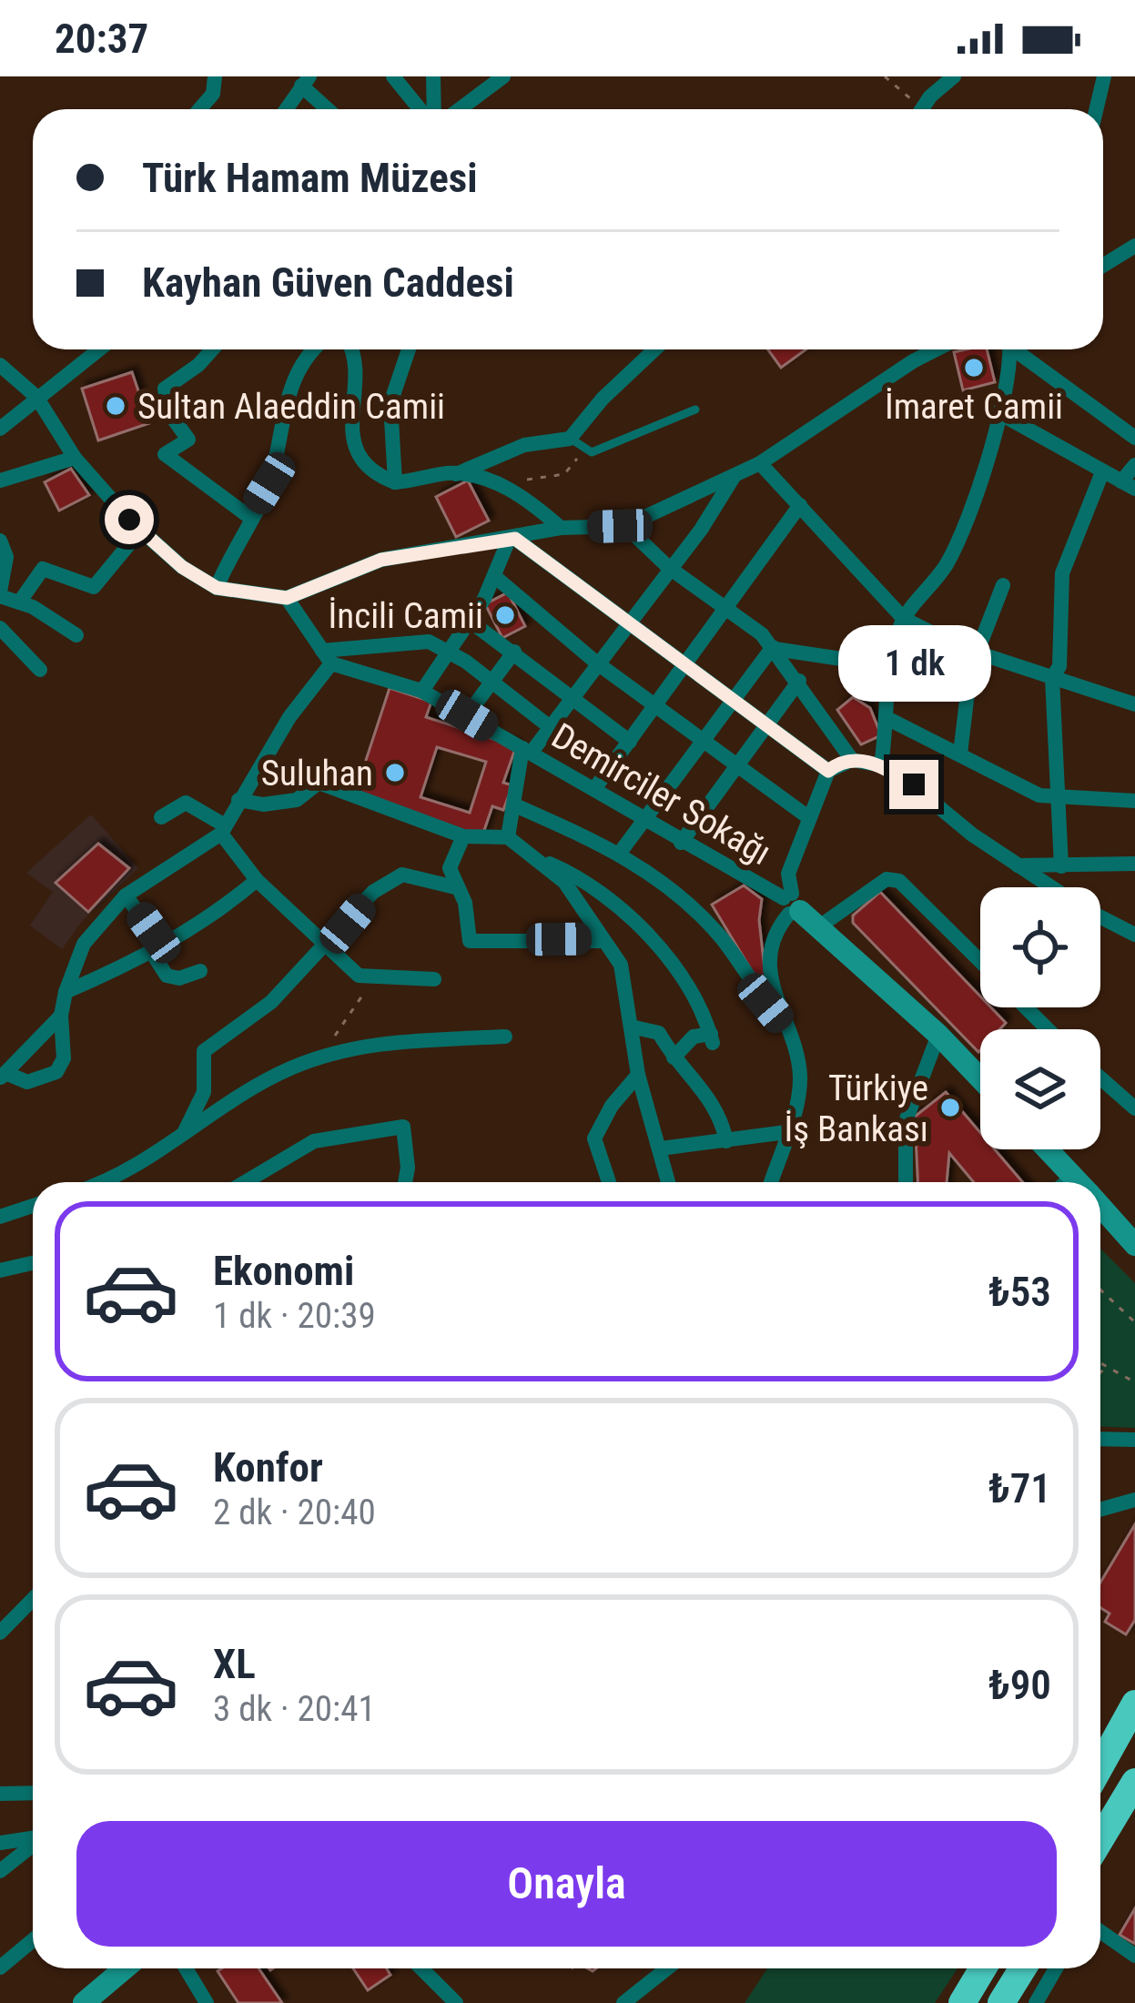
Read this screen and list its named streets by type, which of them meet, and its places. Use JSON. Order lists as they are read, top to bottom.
{
  "streets": {
    "street": ["Demirciler Sokağı"]
  },
  "places": [
    "İmaret Camii",
    "Sultan Alaeddin Camii",
    "İncili Camii",
    "Suluhan",
    "Türkiye İş Bankası"
  ],
  "page": {
    "status": "20:37",
    "banner": ["Türk Hamam Müzesi", "Kayhan Güven Caddesi"],
    "bubble": "1 dk",
    "list": [
      {
        "name": "Ekonomi",
        "note": "1 dk · 20:39",
        "value": "₺53"
      },
      {
        "name": "Konfor",
        "note": "2 dk · 20:40",
        "value": "₺71"
      },
      {
        "name": "XL",
        "note": "3 dk · 20:41",
        "value": "₺90"
      }
    ],
    "buttons": "Onayla"
  }
}
